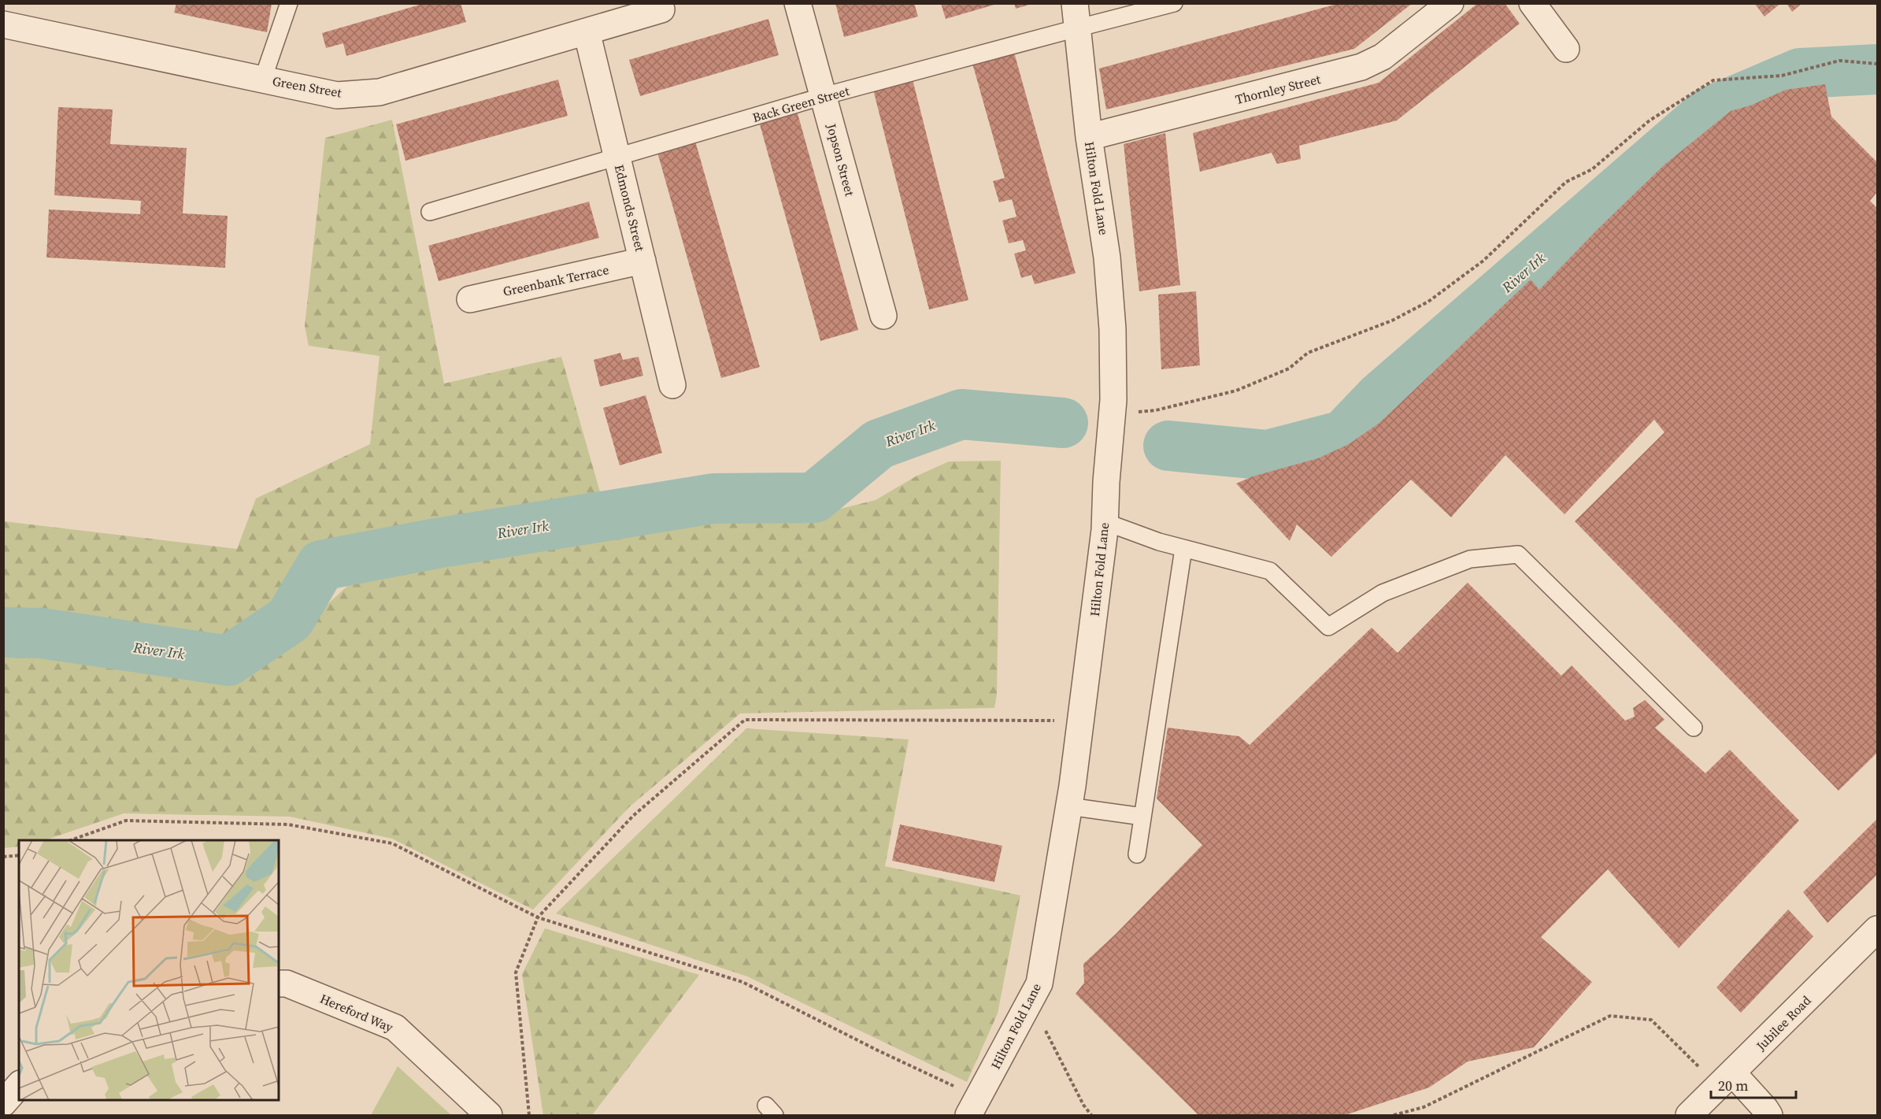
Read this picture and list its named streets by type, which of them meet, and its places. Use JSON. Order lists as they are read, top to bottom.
{
  "streets": {
    "street": [
      "Green Street",
      "Thornley Street",
      "Jopson Street",
      "Hilton Fold Lane",
      "Edmonds Street",
      "Greenbank Terrace",
      "Hereford Way",
      "Jubilee Road"
    ],
    "lane": ["Back Green Street"]
  },
  "crossings": [
    ["Green Street", "Edmonds Street"],
    ["Thornley Street", "Hilton Fold Lane"],
    ["Back Green Street", "Jopson Street"],
    ["Back Green Street", "Hilton Fold Lane"],
    ["Back Green Street", "Edmonds Street"],
    ["Edmonds Street", "Greenbank Terrace"]
  ],
  "water": ["River Irk"],
  "scale_bar": "20 m"
}
